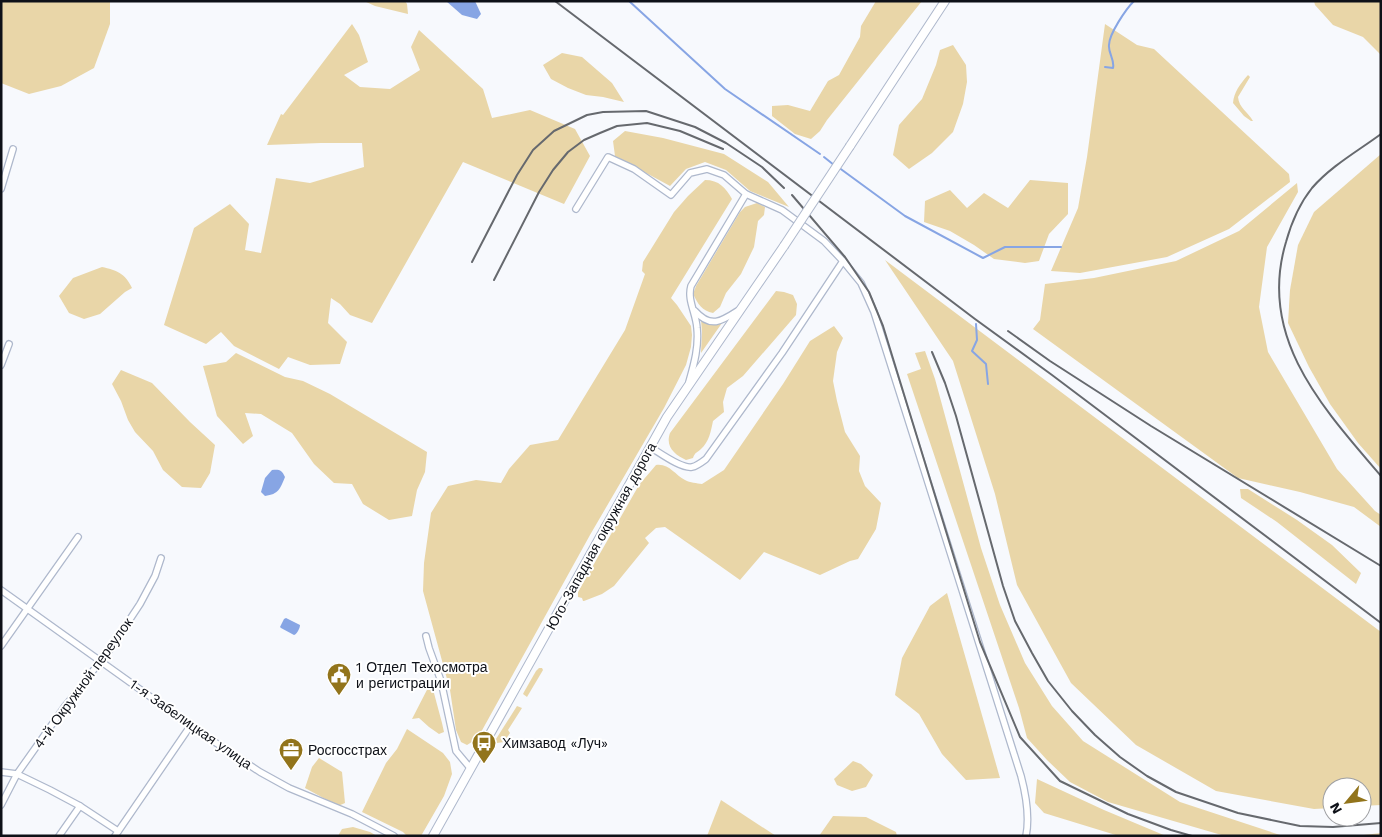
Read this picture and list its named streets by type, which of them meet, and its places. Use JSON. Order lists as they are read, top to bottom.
{
  "streets": {
    "highway": ["Юго-Западная окружная дорога"],
    "street": ["4-й Окружной переулок", "1-я Забелицкая улица"]
  },
  "crossings": [
    ["4-й Окружной переулок", "1-я Забелицкая улица"]
  ],
  "places": {
    "public building": ["1 Отдел Техосмотра и регистрации"],
    "bus stop": ["Химзавод «Луч»"],
    "office": ["Росгосстрах"]
  },
  "north": "bottom left"
}
